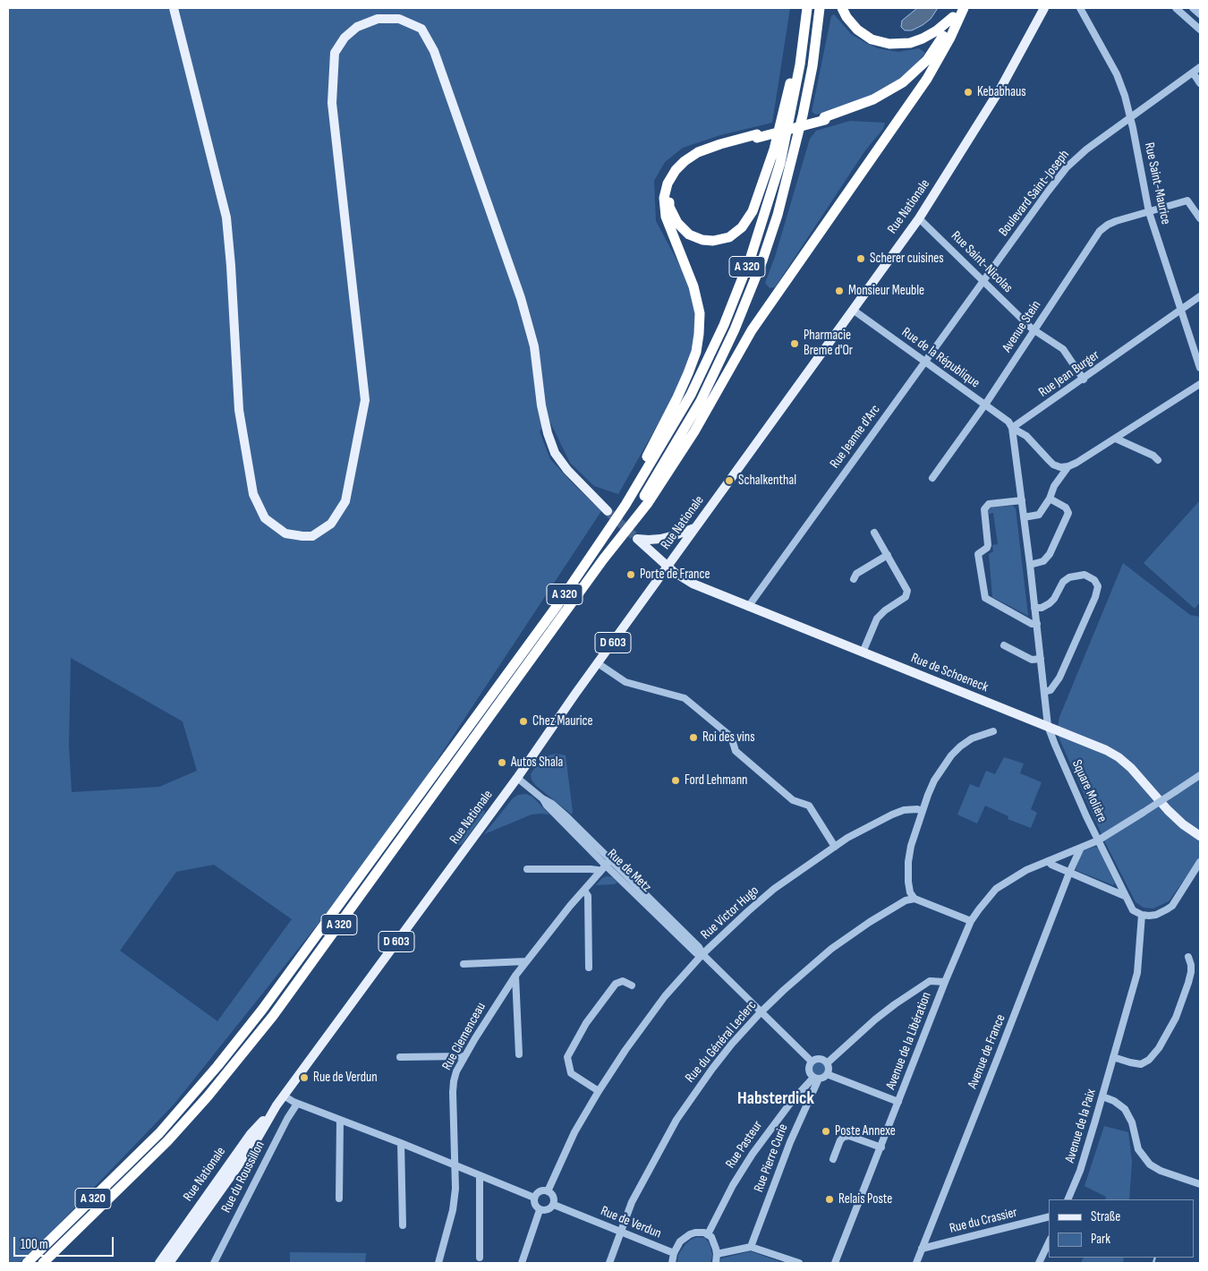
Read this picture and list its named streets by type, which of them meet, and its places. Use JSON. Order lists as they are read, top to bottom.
{
  "streets": {
    "highway": ["A 320"],
    "main road": ["Rue Nationale", "D 603", "Rue de Schoeneck"],
    "street": [
      "Rue Saint-Maurice",
      "Boulevard Saint-Joseph",
      "Rue Saint-Nicolas",
      "Avenue Stein",
      "Rue de la République",
      "Rue Jean Burger",
      "Rue Jeanne d'Arc",
      "Square Molière",
      "Rue de Metz",
      "Rue Victor Hugo",
      "Rue Clemenceau",
      "Avenue de la Libération",
      "Rue du Général Leclerc",
      "Avenue de France",
      "Avenue de la Paix",
      "Rue Pasteur",
      "Rue Pierre Curie",
      "Rue du Roussillon",
      "Rue du Crassier",
      "Rue de Verdun"
    ]
  },
  "crossings": [
    ["Rue Saint-Maurice", "Boulevard Saint-Joseph"],
    ["Rue Saint-Maurice", "Avenue Stein"],
    ["Rue Saint-Maurice", "Rue Jean Burger"],
    ["Boulevard Saint-Joseph", "Rue Saint-Nicolas"],
    ["Boulevard Saint-Joseph", "Rue Jeanne d'Arc"],
    ["Rue Nationale", "Rue Saint-Nicolas"],
    ["Rue Nationale", "Rue de la République"],
    ["Rue Nationale", "Rue de Schoeneck"],
    ["Rue Nationale", "Rue de Metz"],
    ["Rue Saint-Nicolas", "Avenue Stein"],
    ["Rue Saint-Nicolas", "Rue Jean Burger"],
    ["Rue Saint-Nicolas", "Rue Jeanne d'Arc"],
    ["Avenue Stein", "Rue de la République"],
    ["Rue de la République", "Rue Jean Burger"],
    ["Rue de la République", "Rue Jeanne d'Arc"],
    ["Rue Jeanne d'Arc", "Rue de Schoeneck"],
    ["Rue de Schoeneck", "Square Molière"],
    ["Square Molière", "Avenue de la Libération"],
    ["Square Molière", "Avenue de France"],
    ["Rue de Metz", "Rue Victor Hugo"],
    ["Rue de Metz", "Rue Clemenceau"],
    ["Rue de Metz", "Rue du Général Leclerc"],
    ["Rue de Metz", "Rue Pasteur"],
    ["Rue de Metz", "Rue Pierre Curie"],
    ["Rue Victor Hugo", "Rue de Verdun"],
    ["Rue du Général Leclerc", "Rue de Verdun"],
    ["Avenue de France", "Rue du Crassier"],
    ["Rue Pasteur", "Rue Pierre Curie"]
  ],
  "districts": ["Habsterdick"],
  "places": [
    "Kebabhaus",
    "Scherer cuisines",
    "Monsieur Meuble",
    "Pharmacie Breme d'Or",
    "Schalkenthal",
    "Porte de France",
    "Chez Maurice",
    "Roi des vins",
    "Autos Shala",
    "Ford Lehmann",
    "Rue de Verdun",
    "Poste Annexe",
    "Relais Poste"
  ],
  "legend": ["Straße", "Park"],
  "scale_bar": "100 m"
}
